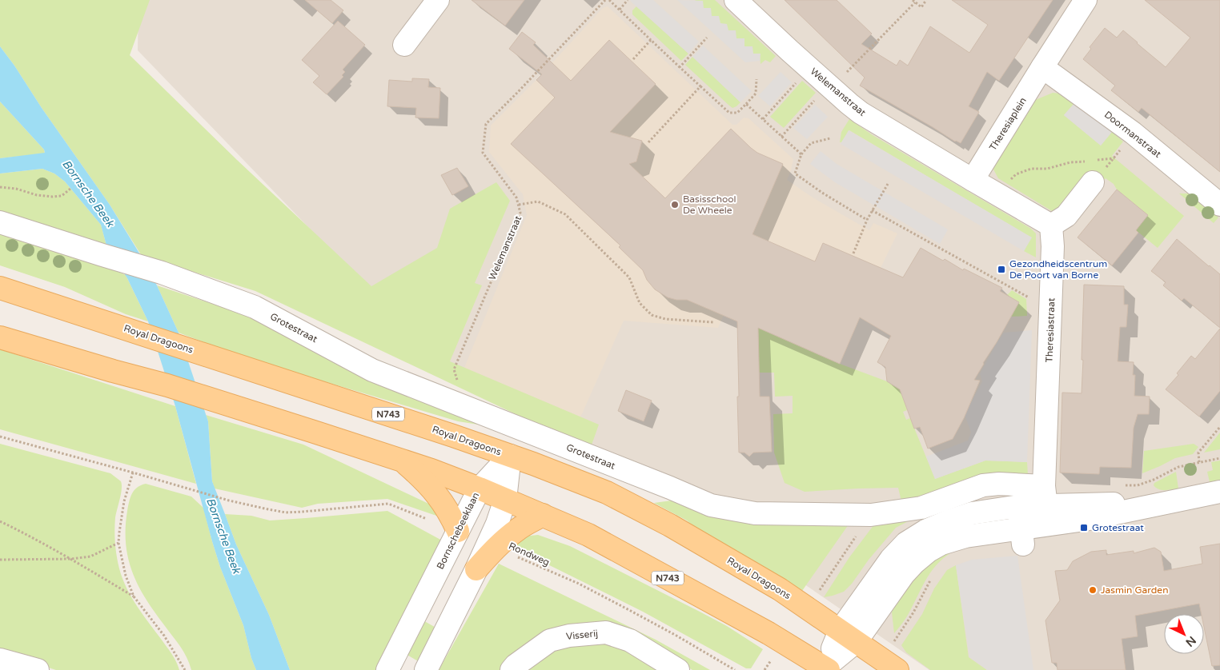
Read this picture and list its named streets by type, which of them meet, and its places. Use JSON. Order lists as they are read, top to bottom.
{
  "streets": {
    "main road": ["Royal Dragoons", "N743"],
    "street": [
      "Welemanstraat",
      "Theresiaplein",
      "Doormanstraat",
      "Grotestraat",
      "Theresiastraat",
      "Bornschebeeklaan",
      "Visserij"
    ],
    "path": ["Rondweg"]
  },
  "crossings": [
    ["Welemanstraat", "Theresiaplein"],
    ["Welemanstraat", "Grotestraat"],
    ["Theresiaplein", "Doormanstraat"],
    ["Grotestraat", "Theresiastraat"],
    ["Grotestraat", "Royal Dragoons"],
    ["Grotestraat", "N743"],
    ["Royal Dragoons", "Bornschebeeklaan"],
    ["N743", "Bornschebeeklaan"]
  ],
  "water": ["Bornsche Beek"],
  "places": {
    "other": ["Basisschool De Wheele", "Jasmin Garden"],
    "transit": ["Gezondheidscentrum De Poort van Borne", "Grotestraat"]
  },
  "north": "bottom right"
}
